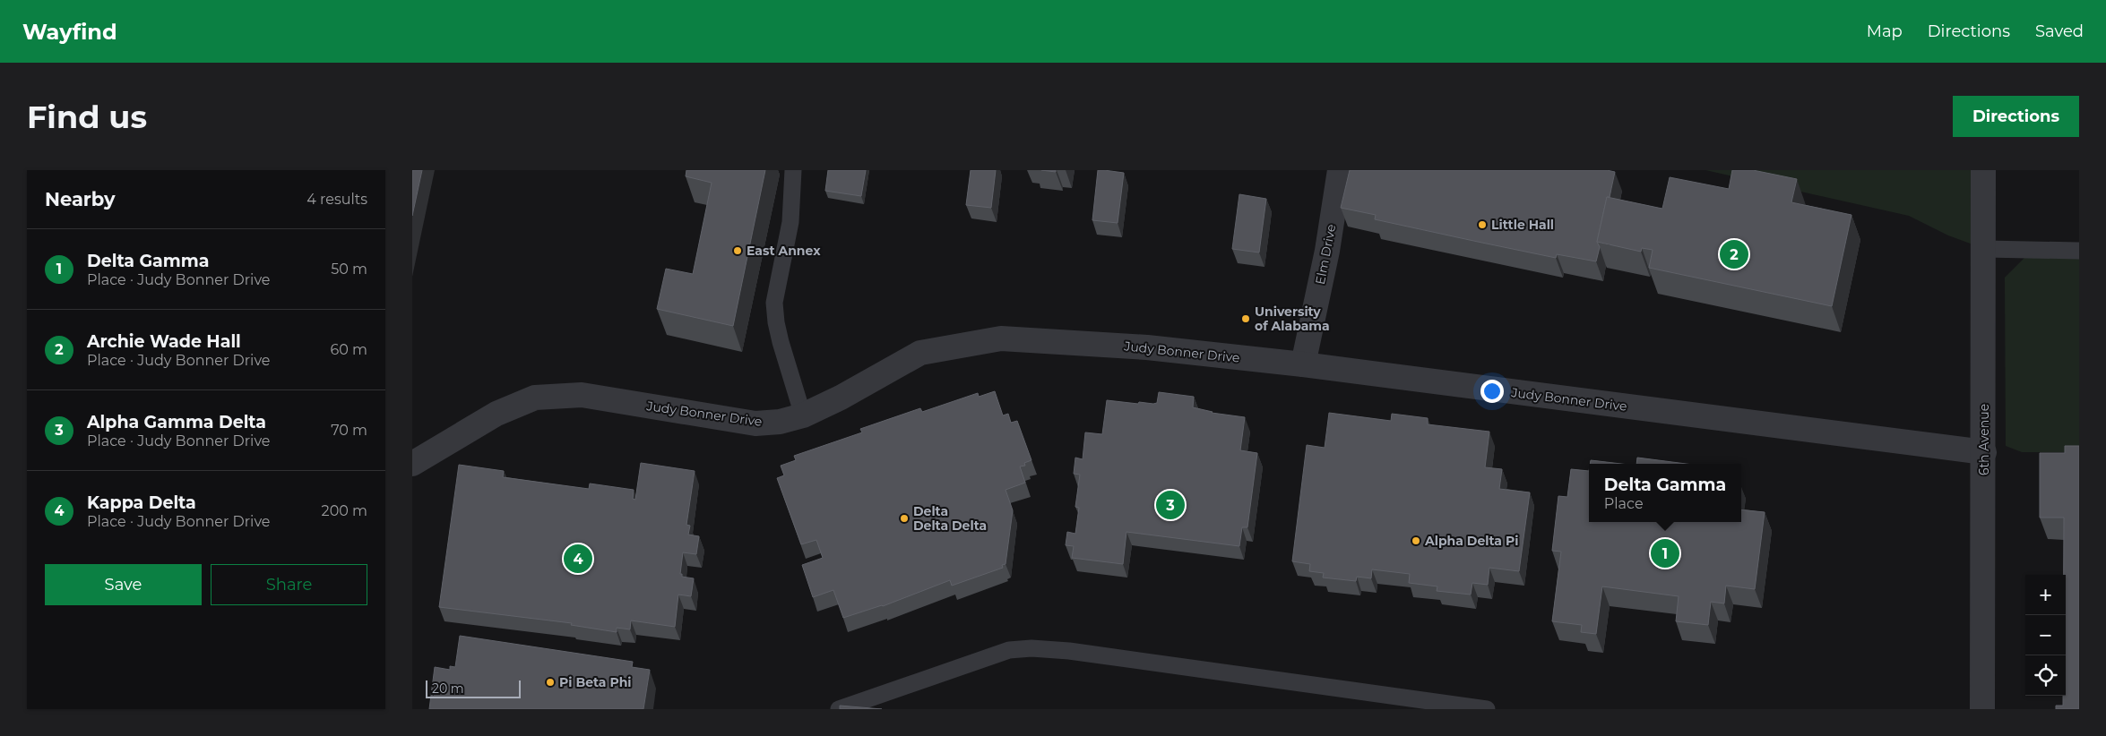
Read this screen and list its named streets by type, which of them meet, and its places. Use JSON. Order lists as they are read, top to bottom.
{
  "streets": {
    "street": ["Elm Drive", "Judy Bonner Drive", "6th Avenue"]
  },
  "crossings": [
    ["Elm Drive", "Judy Bonner Drive"],
    ["Judy Bonner Drive", "6th Avenue"]
  ],
  "places": [
    "Little Hall",
    "East Annex",
    "University of Alabama",
    "Delta Delta Delta",
    "Alpha Delta Pi",
    "Pi Beta Phi"
  ],
  "scale_bar": "20 m",
  "page": {
    "header": "Wayfind",
    "nav": ["Map", "Directions", "Saved"],
    "buttons": [
      "Directions",
      ["Save", "Share"]
    ],
    "title": "Find us",
    "heading": ["Nearby", "4 results"],
    "list": [
      {
        "mark": "1",
        "name": "Delta Gamma",
        "note": "Place · Judy Bonner Drive",
        "value": "50 m"
      },
      {
        "mark": "2",
        "name": "Archie Wade Hall",
        "note": "Place · Judy Bonner Drive",
        "value": "60 m"
      },
      {
        "mark": "3",
        "name": "Alpha Gamma Delta",
        "note": "Place · Judy Bonner Drive",
        "value": "70 m"
      },
      {
        "mark": "4",
        "name": "Kappa Delta",
        "note": "Place · Judy Bonner Drive",
        "value": "200 m"
      }
    ],
    "pins": [
      "2",
      "3",
      "1",
      "4"
    ],
    "popup": ["Delta Gamma", "Place"],
    "map_buttons": ["+", "−"],
    "scale": "20 m"
  }
}
